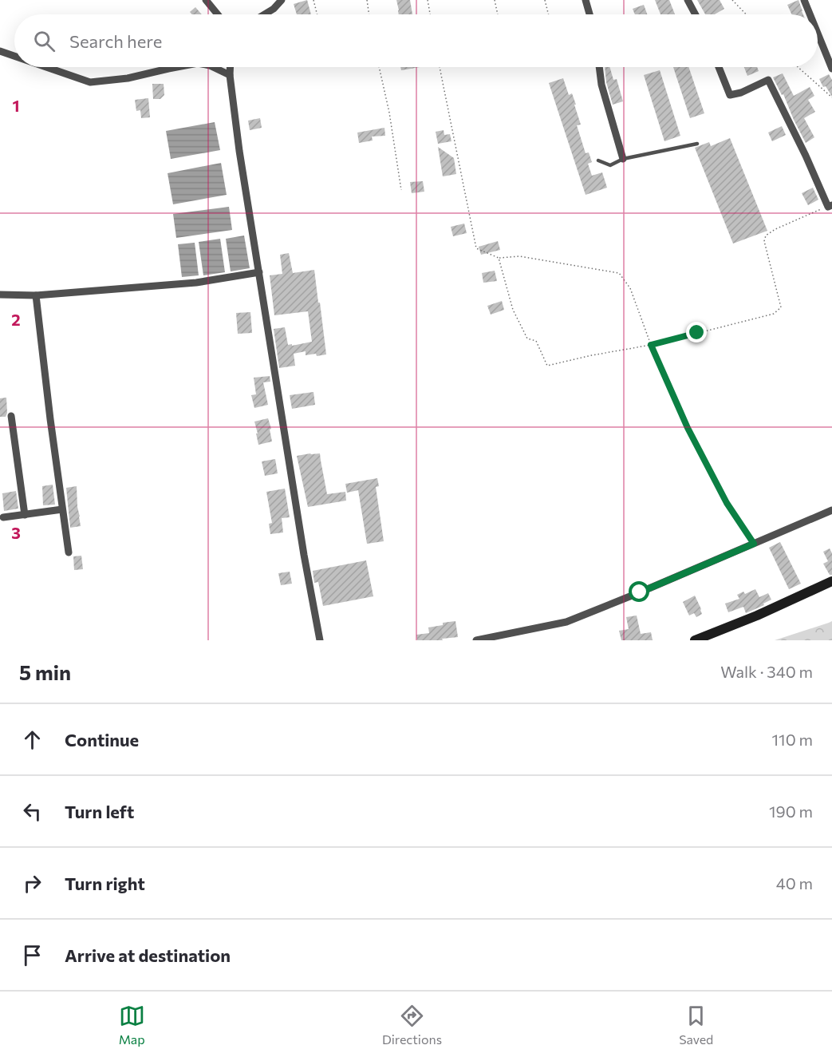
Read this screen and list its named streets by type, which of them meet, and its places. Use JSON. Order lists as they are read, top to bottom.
{
  "page": {
    "search": "Search here",
    "heading": ["5 min", "Walk · 340 m"],
    "list": [
      ["Continue", "110 m"],
      ["Turn left", "190 m"],
      ["Turn right", "40 m"],
      "Arrive at destination"
    ],
    "nav": ["Map", "Directions", "Saved"]
  },
  "grid": {
    "rows": ["1", "2", "3"]
  }
}
